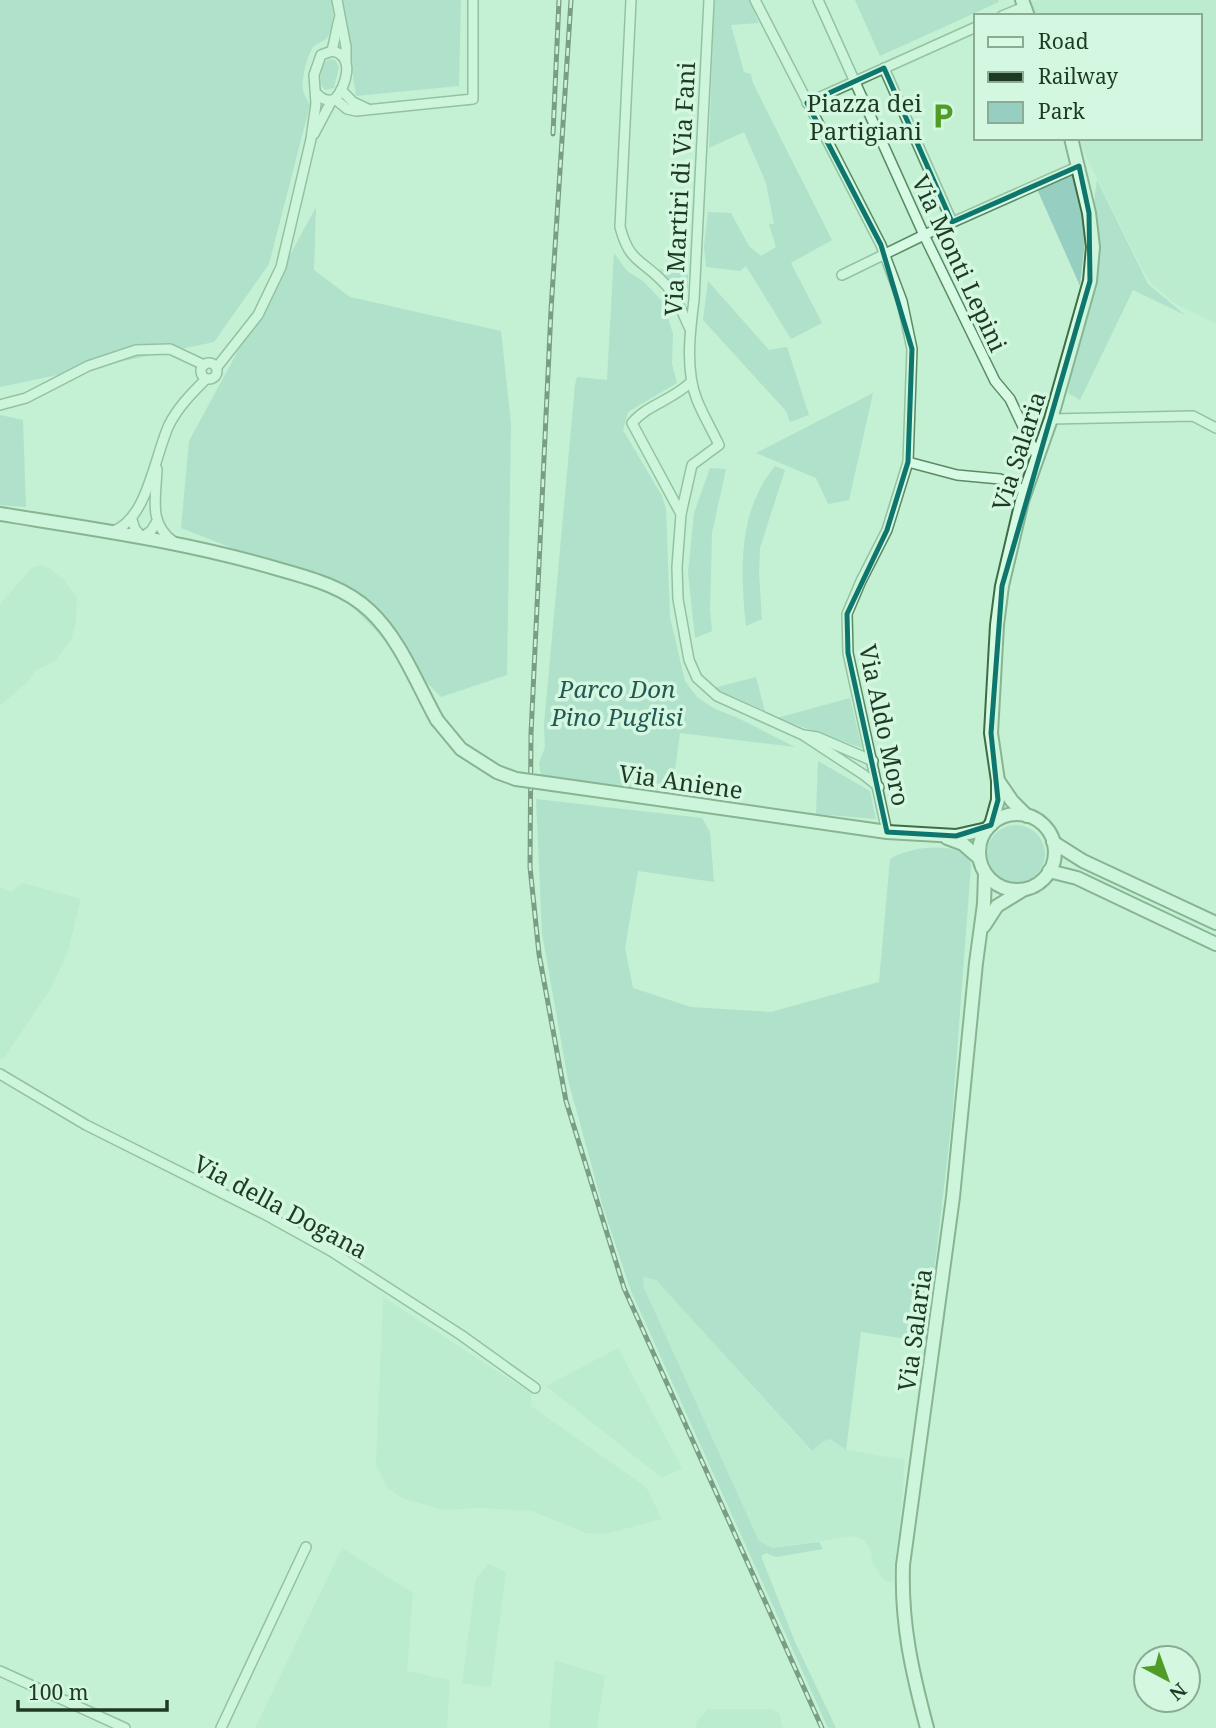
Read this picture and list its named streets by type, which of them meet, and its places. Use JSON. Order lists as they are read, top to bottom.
{
  "streets": {
    "main road": ["Via Salaria", "Via Aniene"],
    "street": [
      "Via Martiri di Via Fani",
      "Via Monti Lepini",
      "Via Aldo Moro",
      "Via della Dogana"
    ]
  },
  "crossings": [
    ["Via Monti Lepini", "Via Salaria"],
    ["Via Salaria", "Via Aniene"],
    ["Via Aldo Moro", "Via Aniene"]
  ],
  "parks": ["Parco Don Pino Puglisi"],
  "places": {
    "parking": ["Piazza dei Partigiani"]
  },
  "legend": ["Road", "Railway", "Park"],
  "scale_bar": "100 m",
  "north": "bottom right"
}
